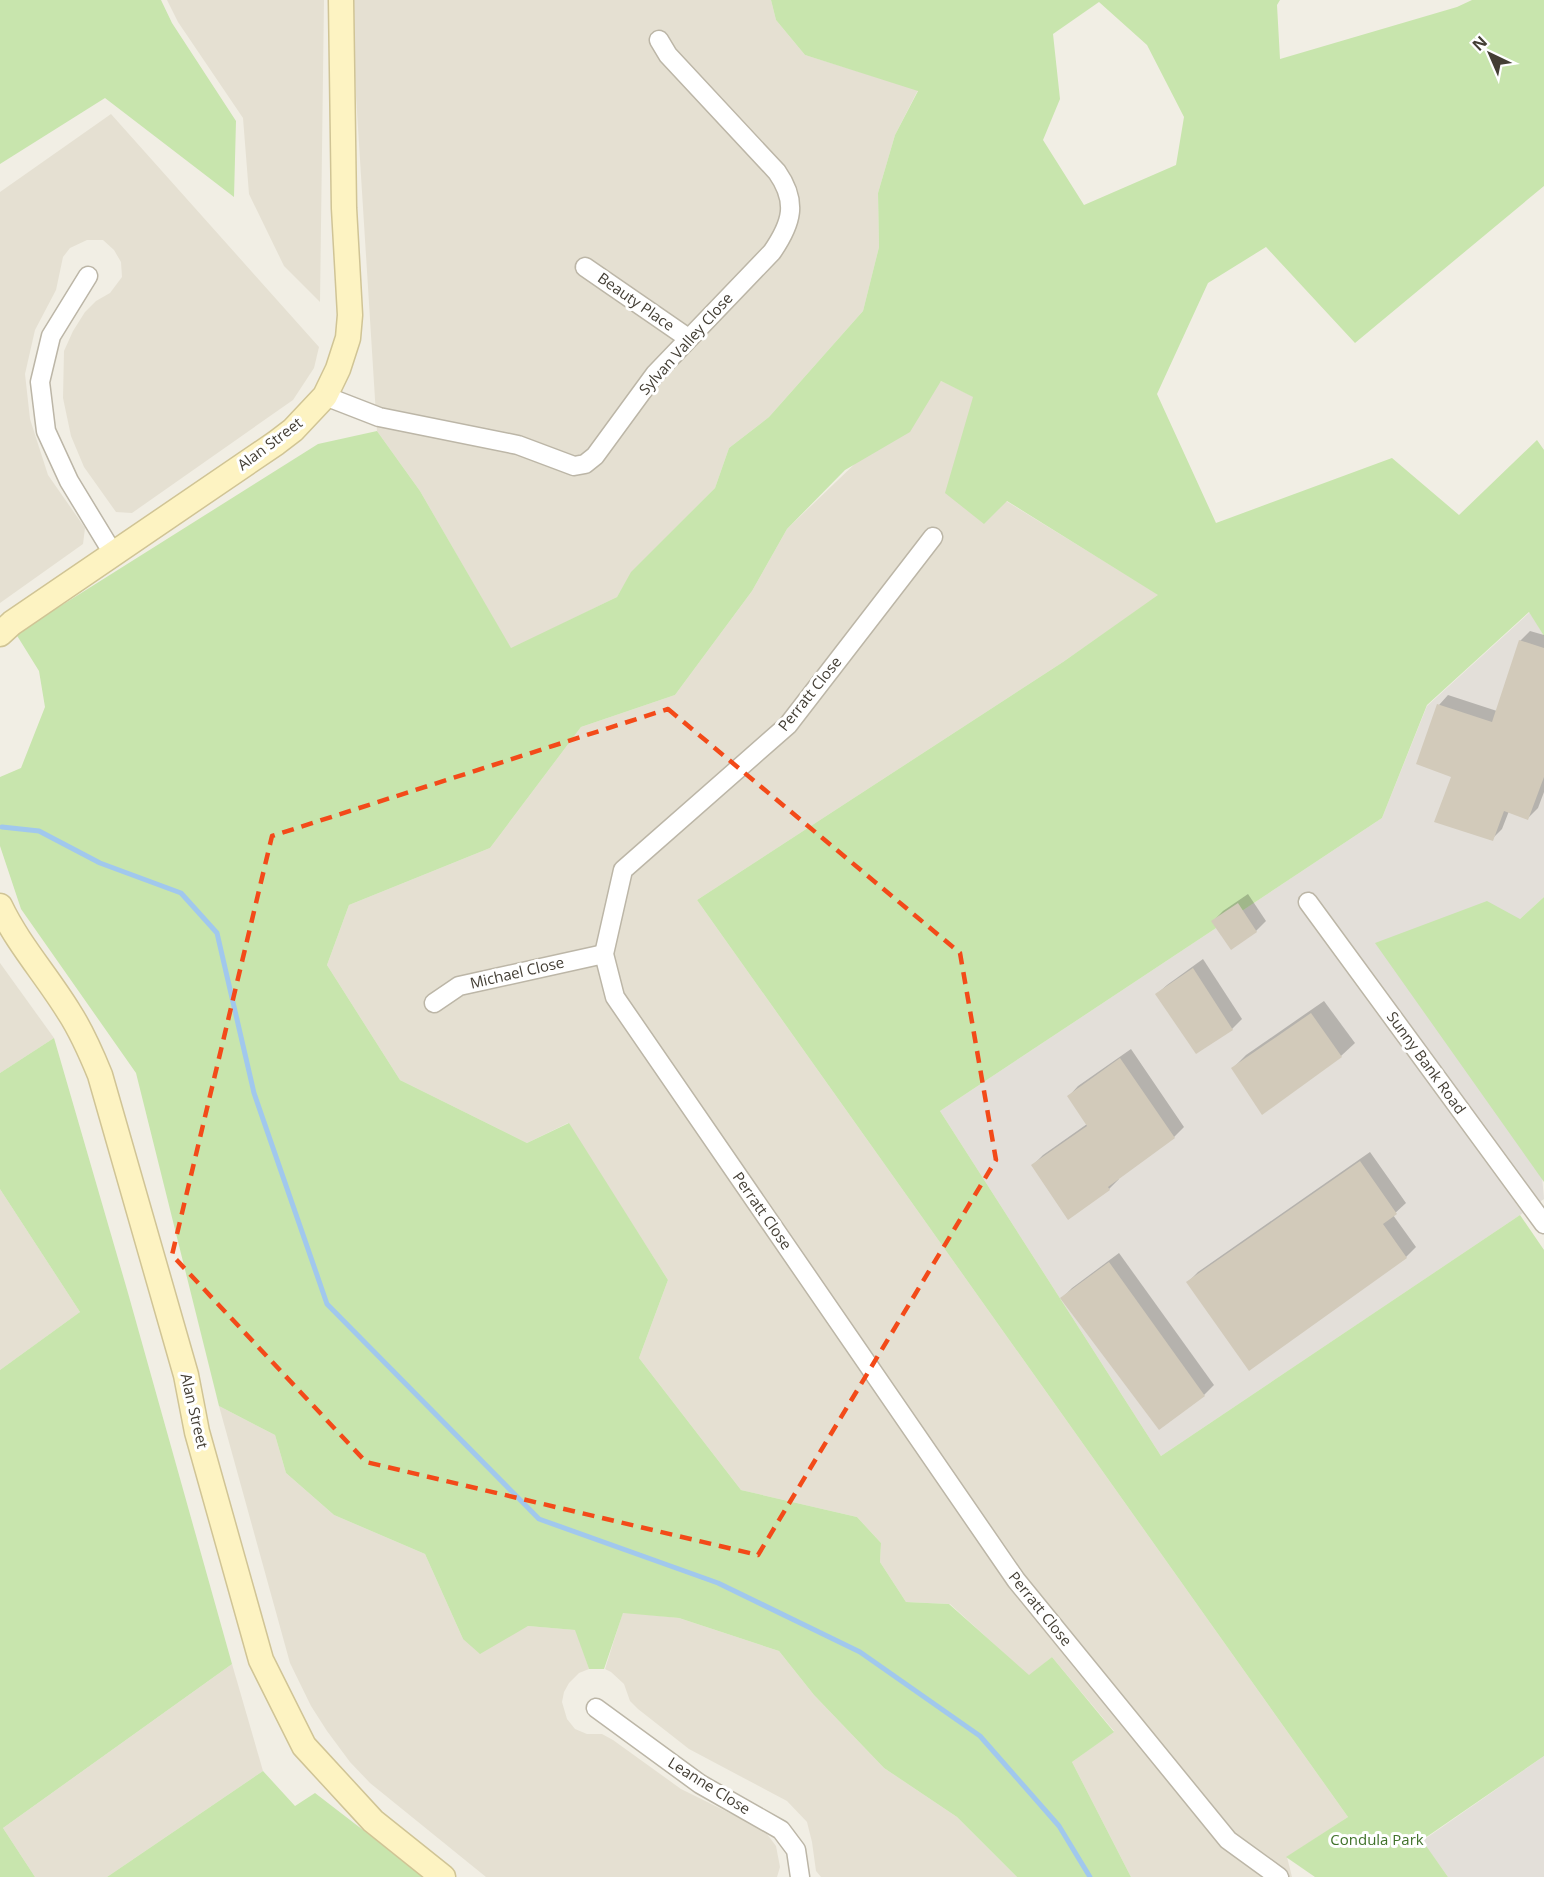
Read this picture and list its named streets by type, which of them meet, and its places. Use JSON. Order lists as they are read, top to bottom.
{
  "streets": {
    "street": [
      "Beauty Place",
      "Sylvan Valley Close",
      "Alan Street",
      "Perratt Close",
      "Michael Close",
      "Sunny Bank Road",
      "Leanne Close"
    ]
  },
  "crossings": [
    ["Beauty Place", "Sylvan Valley Close"],
    ["Sylvan Valley Close", "Alan Street"],
    ["Perratt Close", "Michael Close"]
  ],
  "parks": ["Condula Park"],
  "north": "top left"
}
